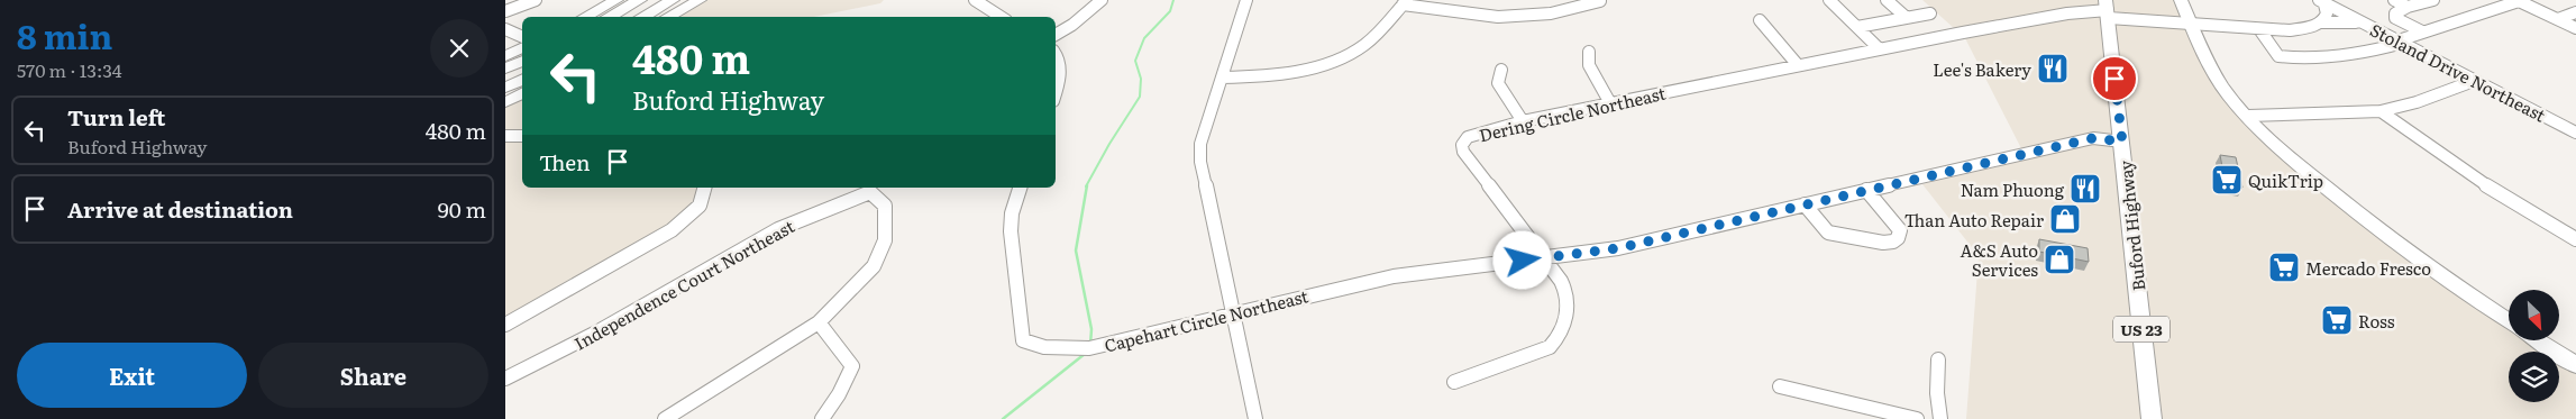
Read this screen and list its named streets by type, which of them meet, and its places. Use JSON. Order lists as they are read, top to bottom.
{
  "streets": {
    "main road": ["Buford Highway", "US 23"],
    "street": [
      "Stoland Drive Northeast",
      "Dering Circle Northeast",
      "Independence Court Northeast",
      "Capehart Circle Northeast"
    ]
  },
  "crossings": [
    ["Stoland Drive Northeast", "Dering Circle Northeast"],
    ["Dering Circle Northeast", "Buford Highway"],
    ["Dering Circle Northeast", "Capehart Circle Northeast"]
  ],
  "places": {
    "restaurant": ["Lee's Bakery", "Nam Phuong"],
    "supermarket": ["QuikTrip", "Mercado Fresco", "Ross"],
    "shop": ["Than Auto Repair", "A&S Auto Services"]
  },
  "north": "bottom right",
  "page": {
    "heading": ["8 min", "570 m · 13:34"],
    "turn": ["480 m", "Buford Highway"],
    "list": [
      {
        "name": "Turn left",
        "note": "Buford Highway",
        "value": "480 m"
      },
      {
        "name": "Arrive at destination",
        "value": "90 m"
      }
    ],
    "then": "Then",
    "buttons": ["Exit", "Share"]
  }
}
